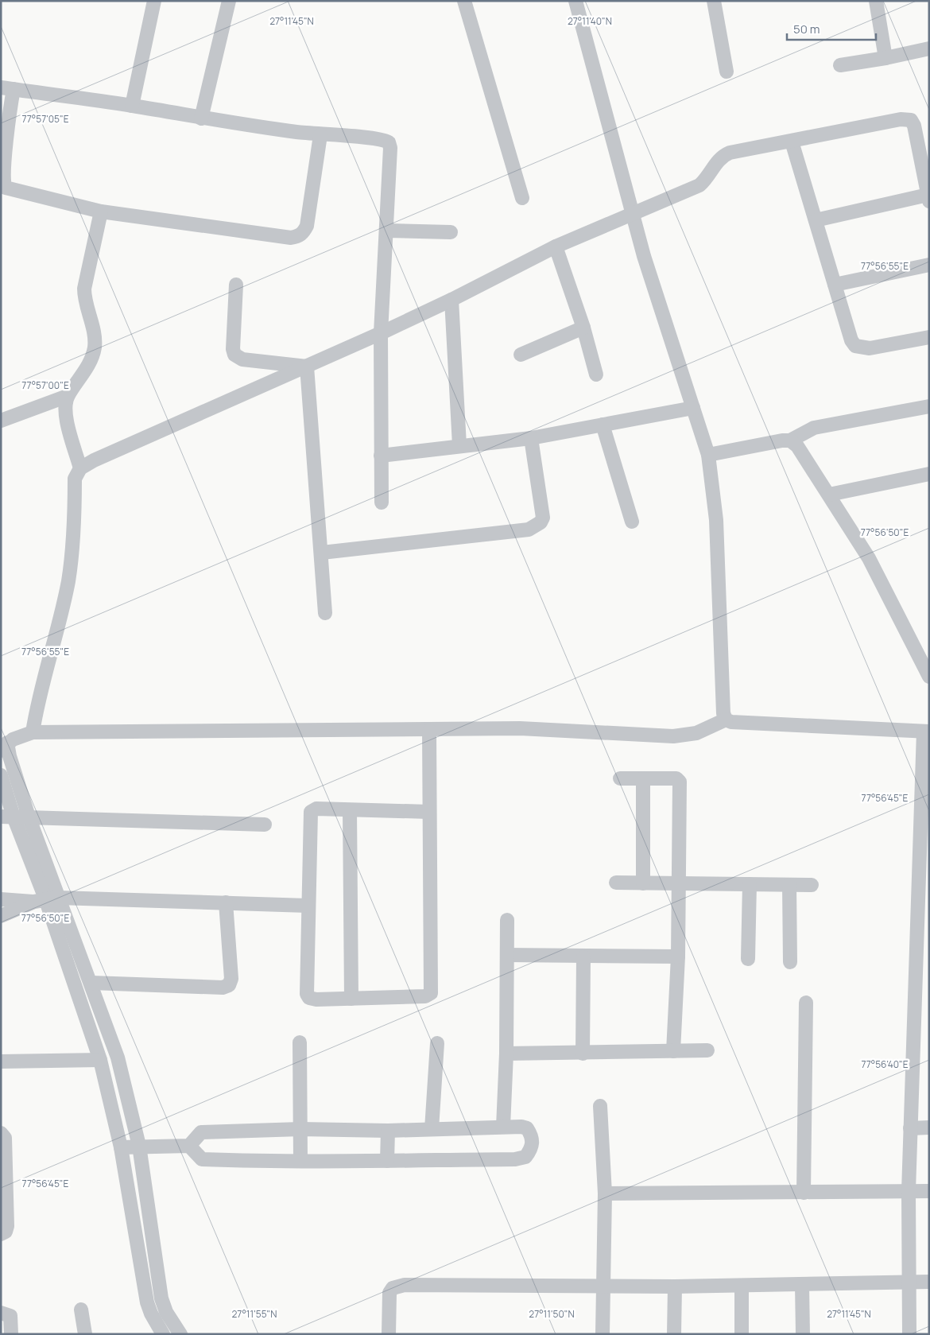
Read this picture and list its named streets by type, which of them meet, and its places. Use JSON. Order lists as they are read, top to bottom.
{
  "scale_bar": "50 m",
  "coordinates": [
    "27°11'45\"N",
    "27°11'40\"N",
    "77°57'05\"E",
    "77°56'55\"E",
    "77°57'00\"E",
    "77°56'50\"E",
    "77°56'45\"E",
    "77°56'40\"E",
    "27°11'55\"N",
    "27°11'50\"N"
  ]
}
